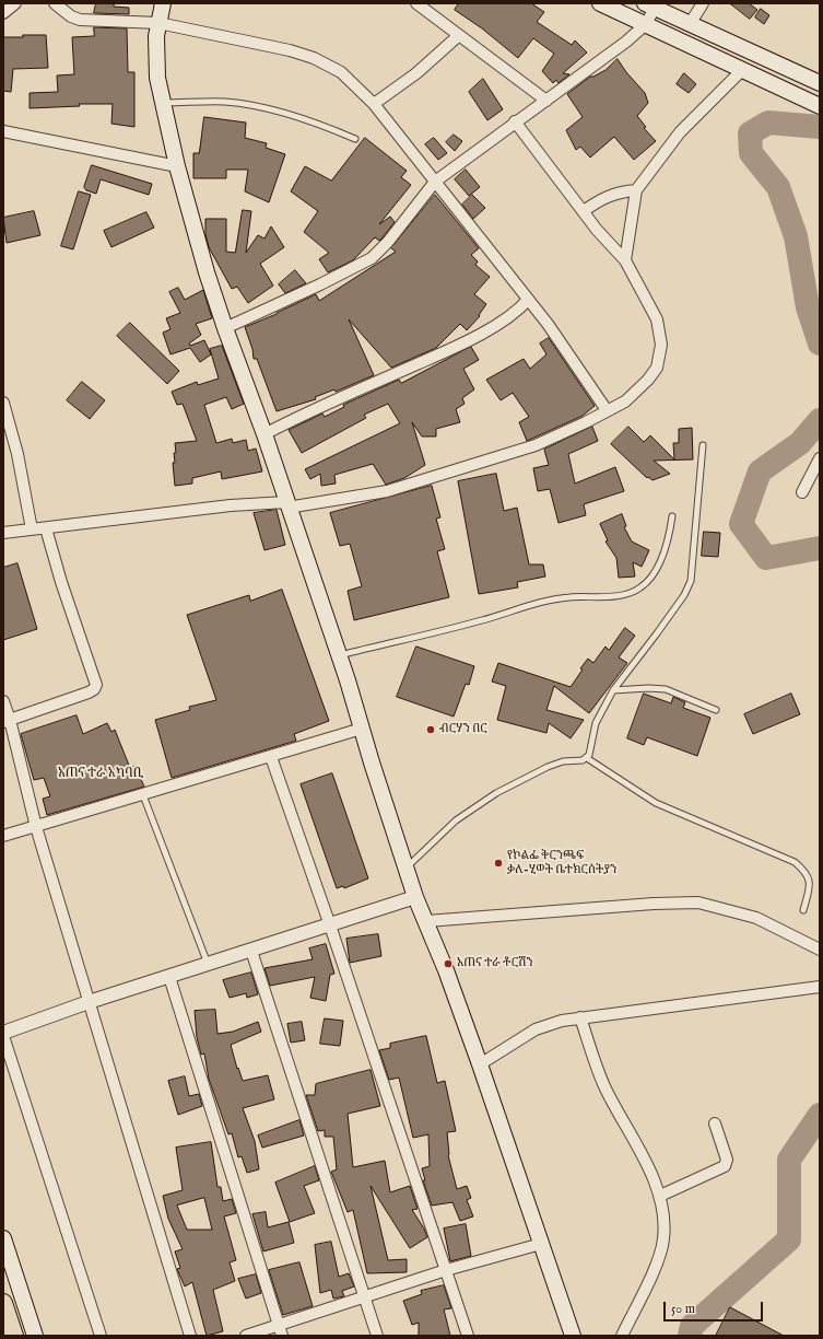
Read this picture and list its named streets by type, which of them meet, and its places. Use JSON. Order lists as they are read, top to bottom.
{
  "districts": ["አጠና ተራ አካባቢ"],
  "places": ["ብርሃን በር", "የኮልፌ ቅርንጫፍ ቃለ-ሂወት ቤተክርስትያን", "አጠና ተራ ቶርሽን"],
  "scale_bar": "50 m"
}
